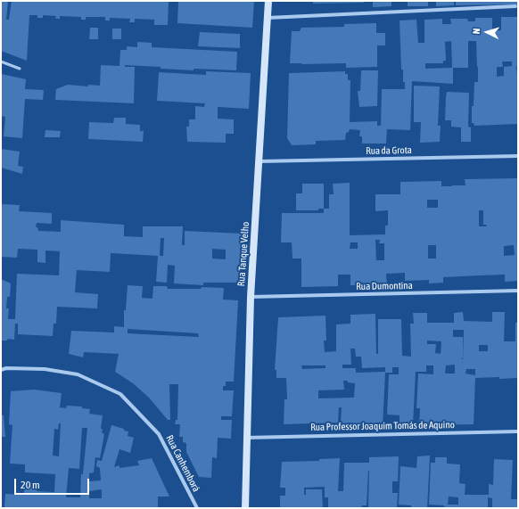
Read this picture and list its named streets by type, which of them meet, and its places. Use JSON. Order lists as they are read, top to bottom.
{
  "streets": {
    "street": [
      "Rua da Grota",
      "Rua Tanque Velho",
      "Rua Dumontina",
      "Rua Professor Joaquim Tomás de Aquino",
      "Rua Canhemborá"
    ]
  },
  "crossings": [
    ["Rua da Grota", "Rua Tanque Velho"],
    ["Rua Tanque Velho", "Rua Dumontina"],
    ["Rua Tanque Velho", "Rua Professor Joaquim Tomás de Aquino"]
  ],
  "scale_bar": "20 m",
  "north": "left"
}
